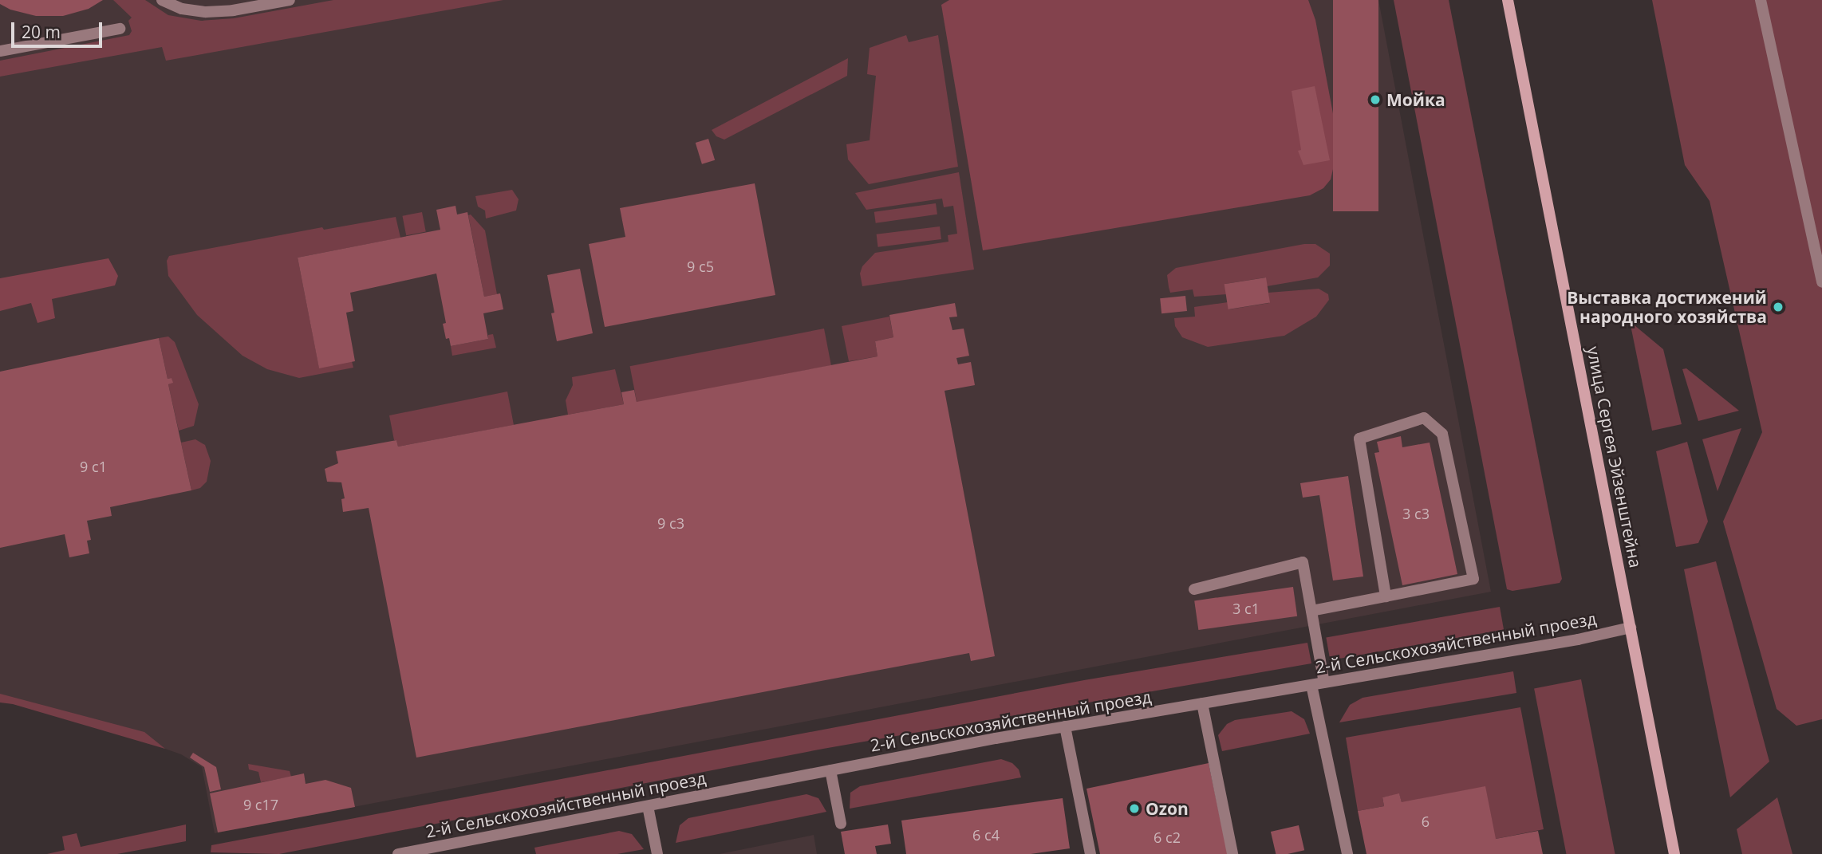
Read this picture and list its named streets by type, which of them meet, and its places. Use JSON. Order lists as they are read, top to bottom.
{
  "streets": {
    "main road": ["улица Сергея Эйзенштейна"],
    "street": ["2-й Сельскохозяйственный проезд"]
  },
  "crossings": [
    ["улица Сергея Эйзенштейна", "2-й Сельскохозяйственный проезд"]
  ],
  "places": ["Мойка", "Выставка достижений народного хозяйства", "Ozon"],
  "house_numbers": [
    "9 с5",
    "9 с1",
    "3 c3",
    "9 с3",
    "3 c1",
    "9 с17",
    "6",
    "6 c4",
    "6 с2"
  ],
  "scale_bar": "20 m"
}
